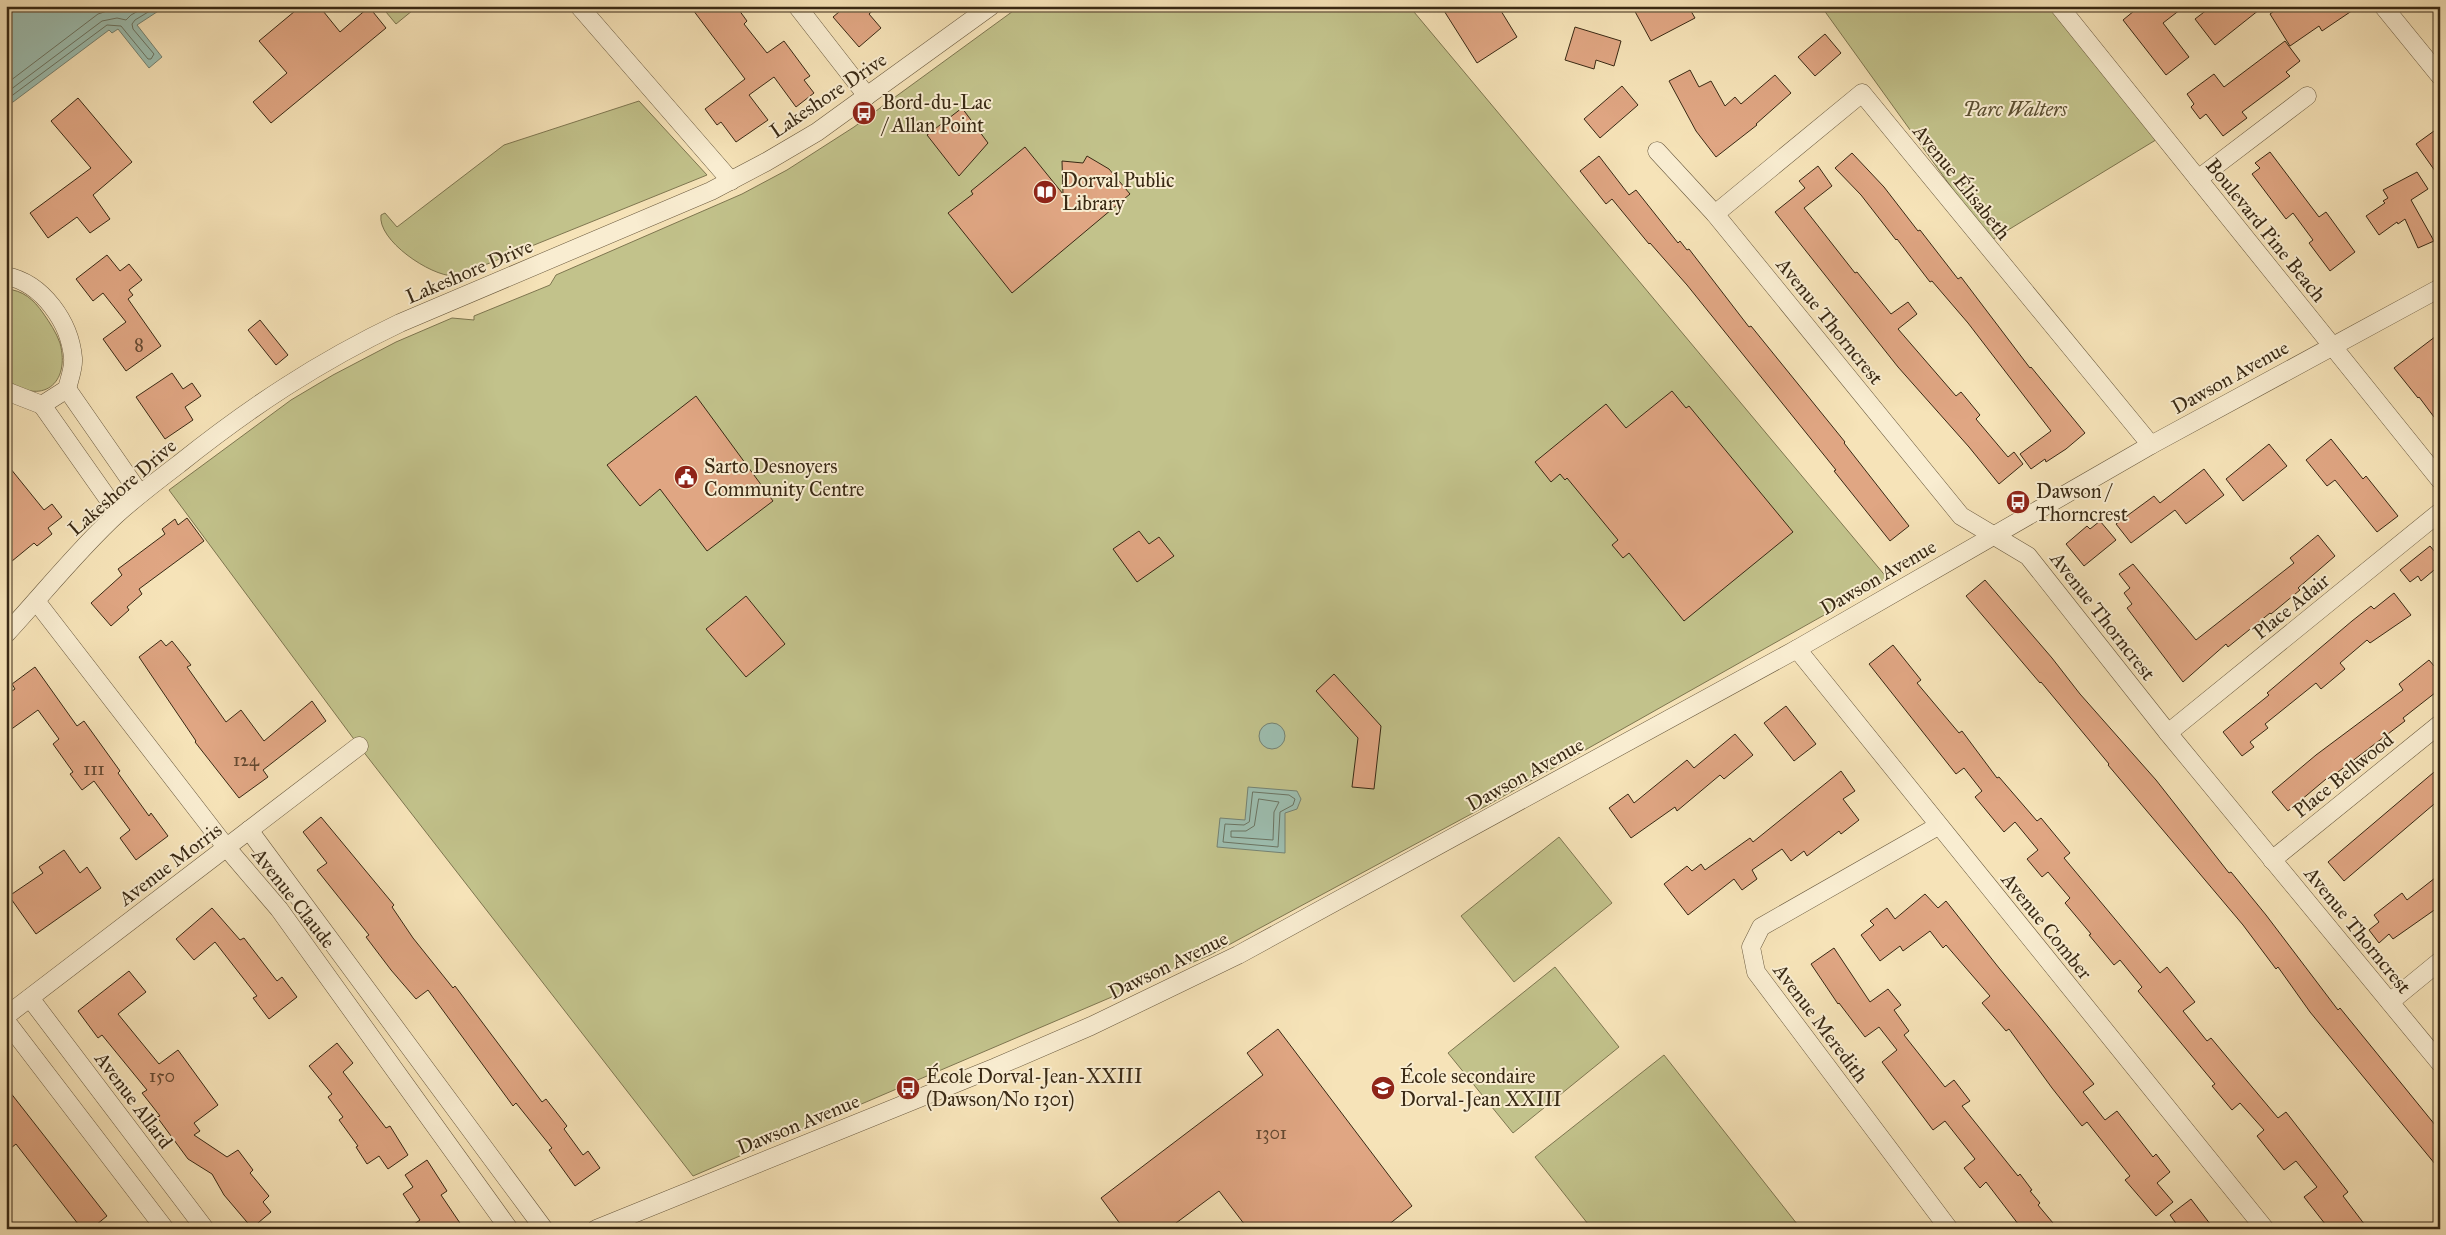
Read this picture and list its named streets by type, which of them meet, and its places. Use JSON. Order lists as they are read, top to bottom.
{
  "streets": {
    "street": [
      "Lakeshore Drive",
      "Avenue Élisabeth",
      "Boulevard Pine Beach",
      "Avenue Thorncrest",
      "Dawson Avenue",
      "Place Adair",
      "Place Bellwood",
      "Avenue Morris",
      "Avenue Claude",
      "Avenue Comber",
      "Avenue Meredith",
      "Avenue Allard"
    ]
  },
  "crossings": [
    ["Lakeshore Drive", "Avenue Claude"],
    ["Avenue Élisabeth", "Avenue Thorncrest"],
    ["Avenue Élisabeth", "Dawson Avenue"],
    ["Boulevard Pine Beach", "Dawson Avenue"],
    ["Avenue Thorncrest", "Dawson Avenue"],
    ["Avenue Thorncrest", "Place Adair"],
    ["Avenue Thorncrest", "Place Bellwood"],
    ["Dawson Avenue", "Avenue Comber"],
    ["Avenue Morris", "Avenue Claude"],
    ["Avenue Morris", "Avenue Allard"],
    ["Avenue Comber", "Avenue Meredith"]
  ],
  "parks": ["Parc Walters"],
  "places": {
    "bus stop": ["Bord-du-Lac / Allan Point", "Dawson / Thorncrest", "École Dorval-Jean-XXIII (Dawson/No 1301)"],
    "library": ["Dorval Public Library"],
    "public building": ["Sarto Desnoyers Community Centre"],
    "school or university": ["École secondaire Dorval-Jean XXIII"]
  },
  "house_numbers": [
    "8",
    "124",
    "111",
    "150",
    "1301"
  ]
}
